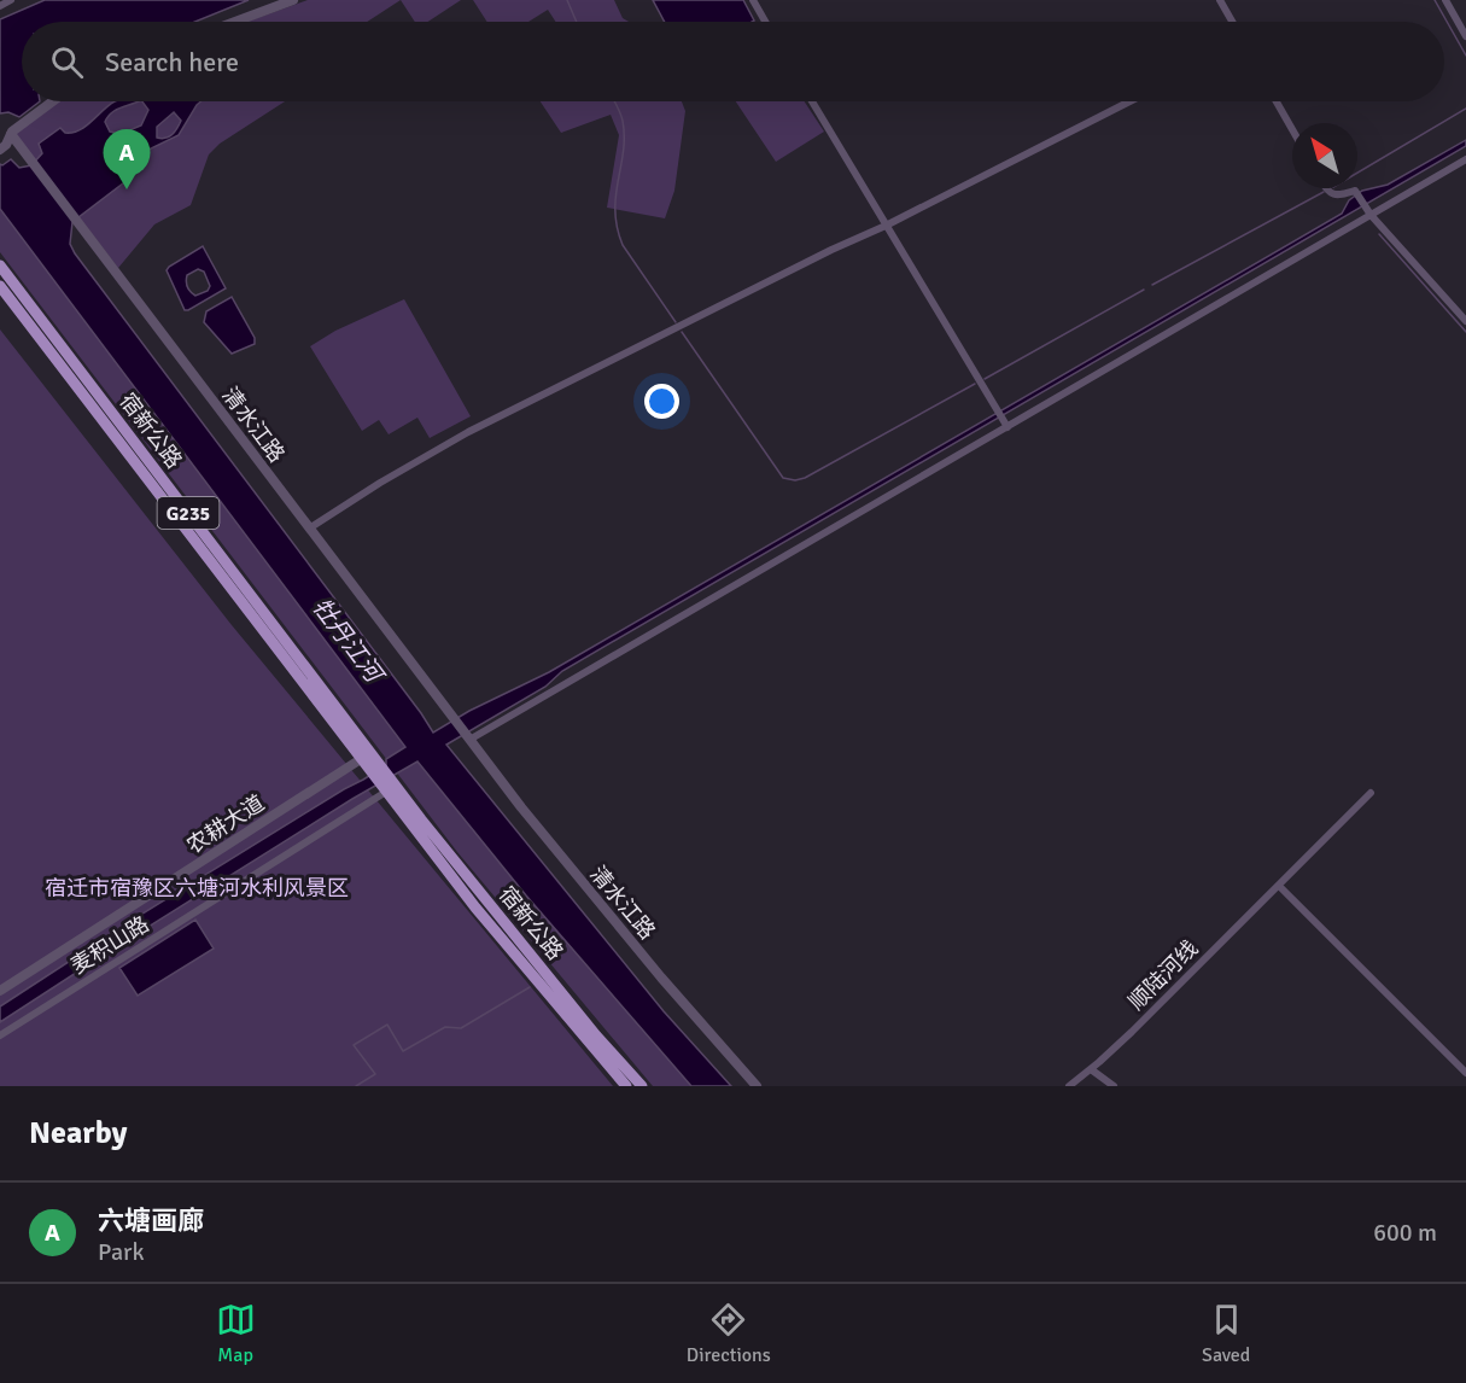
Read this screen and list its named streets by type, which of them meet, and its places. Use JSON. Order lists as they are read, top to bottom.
{
  "streets": {
    "highway": ["宿新公路", "G235"],
    "street": [
      "清水江路",
      "农耕大道",
      "麦积山路",
      "顺陆河线"
    ]
  },
  "crossings": [
    ["宿新公路", "农耕大道"],
    ["宿新公路", "麦积山路"]
  ],
  "water": ["牡丹江河"],
  "parks": ["宿迁市宿豫区六塘河水利风景区"],
  "north": "top left",
  "page": {
    "search": "Search here",
    "pins": "A",
    "heading": "Nearby",
    "list": [
      {
        "mark": "A",
        "name": "六塘画廊",
        "note": "Park",
        "value": "600 m"
      }
    ],
    "nav": ["Map", "Directions", "Saved"]
  }
}
